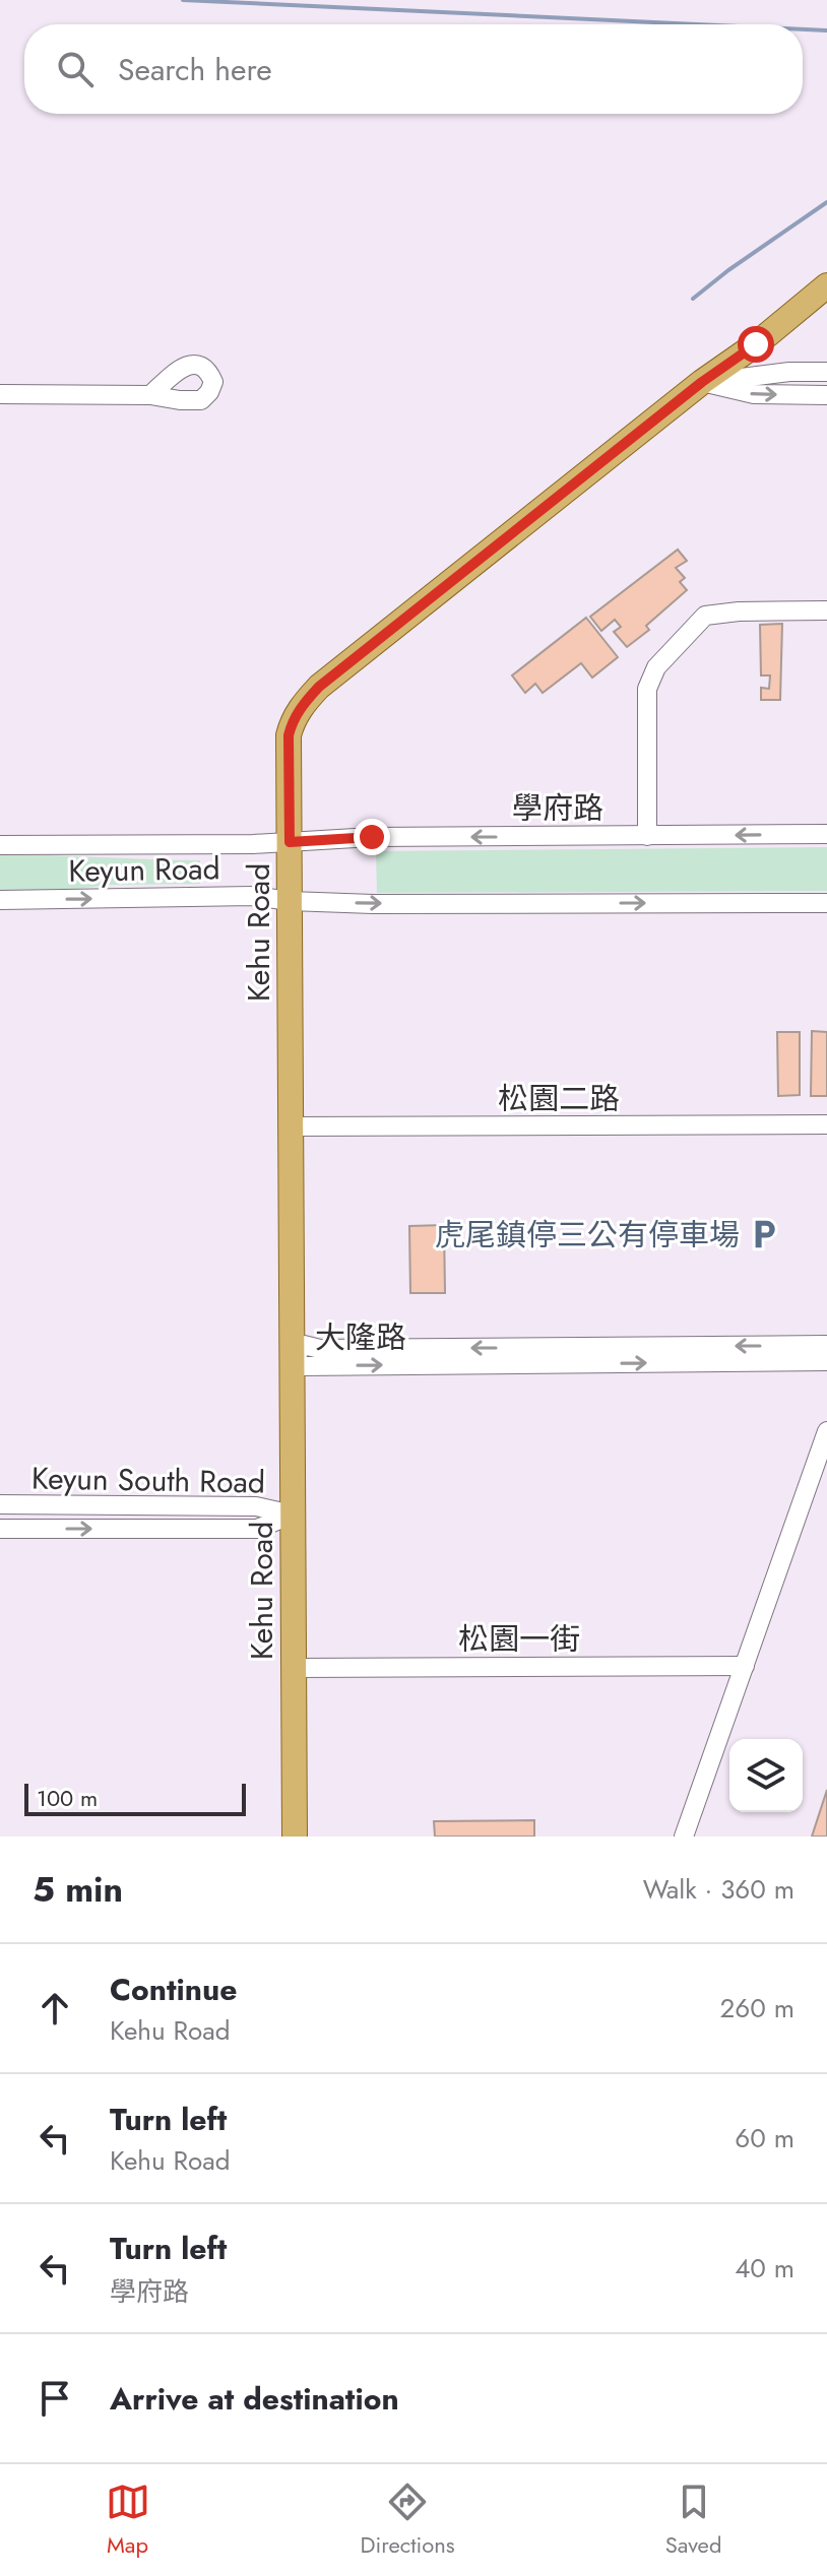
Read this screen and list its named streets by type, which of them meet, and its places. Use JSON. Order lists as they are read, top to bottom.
{
  "streets": {
    "main road": ["Kehu Road"],
    "street": [
      "學府路",
      "Keyun Road",
      "松園二路",
      "大隆路",
      "Keyun South Road",
      "松園一街"
    ]
  },
  "crossings": [
    ["學府路", "Keyun Road"],
    ["學府路", "Kehu Road"],
    ["Keyun Road", "Kehu Road"],
    ["Kehu Road", "松園二路"],
    ["Kehu Road", "大隆路"],
    ["Kehu Road", "Keyun South Road"],
    ["Kehu Road", "松園一街"]
  ],
  "places": {
    "parking": ["虎尾鎮停三公有停車場"]
  },
  "scale_bar": "100 m",
  "page": {
    "search": "Search here",
    "scale": "100 m",
    "heading": ["5 min", "Walk · 360 m"],
    "list": [
      ["Continue", "Kehu Road", "260 m"],
      ["Turn left", "Kehu Road", "60 m"],
      ["Turn left", "學府路", "40 m"],
      "Arrive at destination"
    ],
    "nav": ["Map", "Directions", "Saved"]
  }
}
